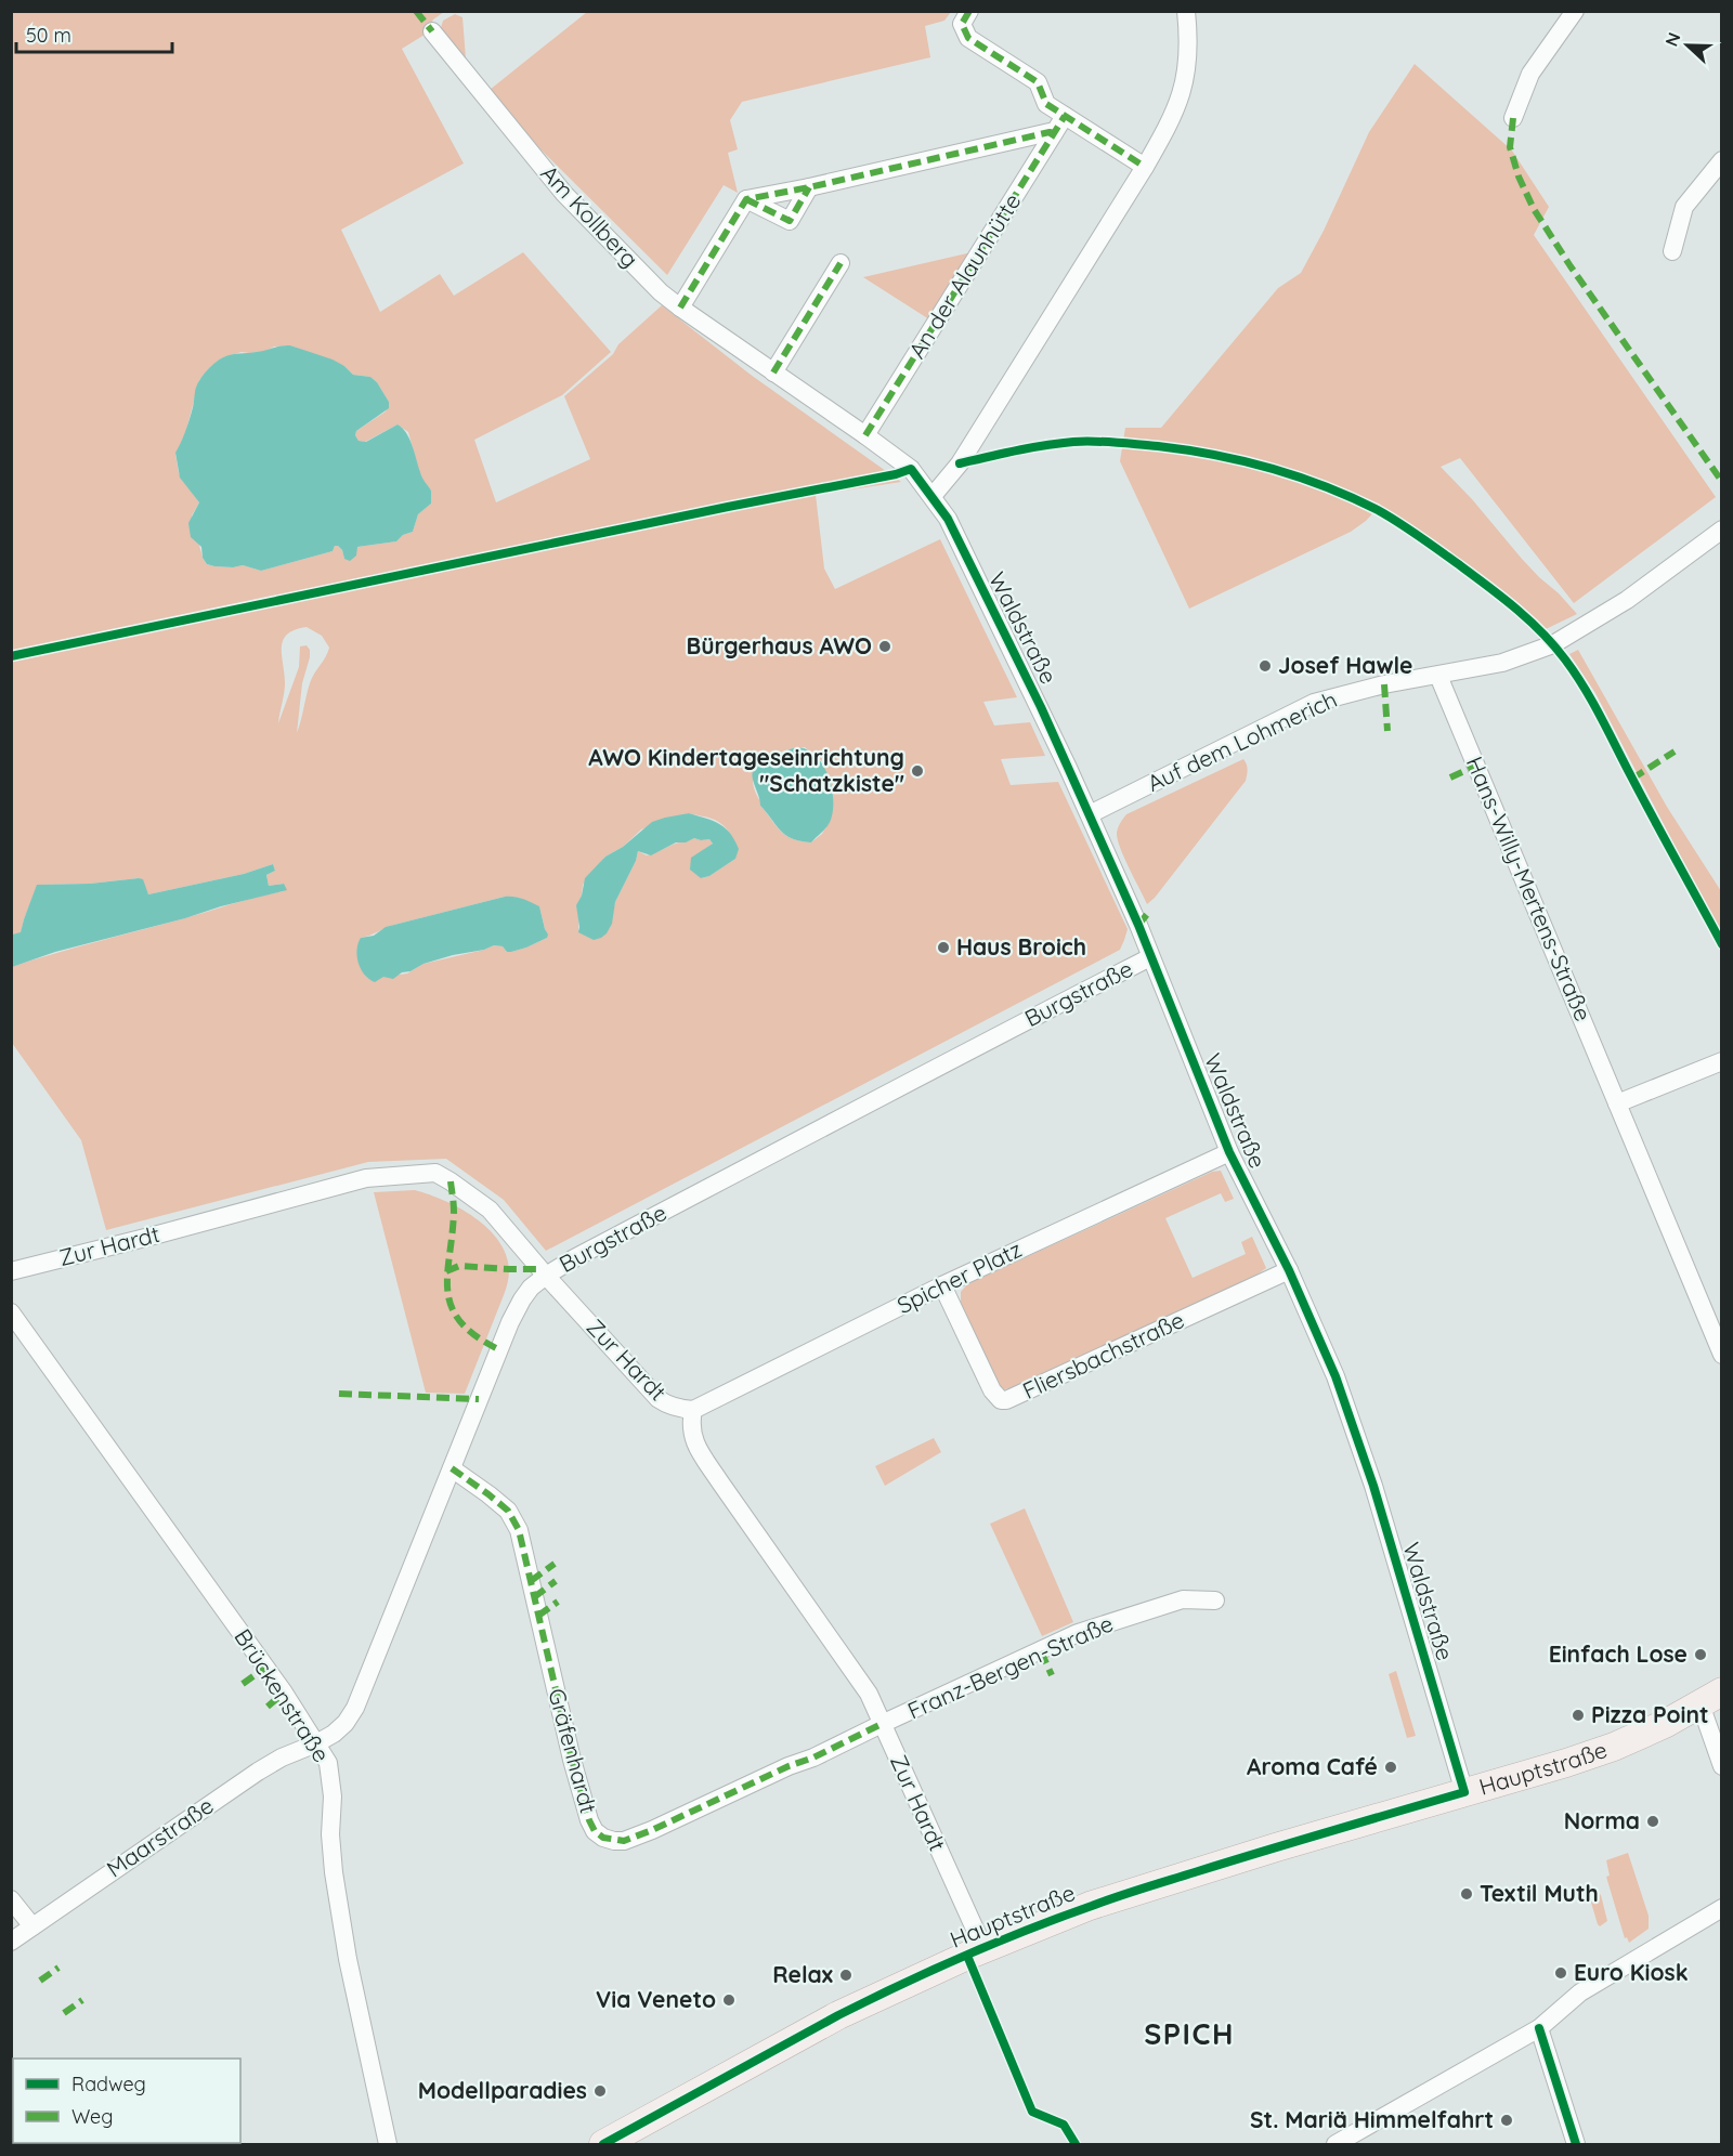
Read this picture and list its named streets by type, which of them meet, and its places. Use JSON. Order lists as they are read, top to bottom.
{
  "streets": {
    "main road": ["Hauptstraße"],
    "street": [
      "Am Kollberg",
      "An der Alaunhütte",
      "Waldstraße",
      "Auf dem Lohmerich",
      "Hans-Willy-Mertens-Straße",
      "Burgstraße",
      "Zur Hardt",
      "Spicher Platz",
      "Fliersbachstraße",
      "Franz-Bergen-Straße",
      "Brückenstraße",
      "Gräfenhardt",
      "Maarstraße"
    ]
  },
  "crossings": [
    ["Am Kollberg", "An der Alaunhütte"],
    ["Am Kollberg", "Waldstraße"],
    ["Waldstraße", "Auf dem Lohmerich"],
    ["Waldstraße", "Burgstraße"],
    ["Waldstraße", "Spicher Platz"],
    ["Waldstraße", "Fliersbachstraße"],
    ["Waldstraße", "Hauptstraße"],
    ["Auf dem Lohmerich", "Hans-Willy-Mertens-Straße"],
    ["Burgstraße", "Zur Hardt"],
    ["Burgstraße", "Brückenstraße"],
    ["Burgstraße", "Gräfenhardt"],
    ["Burgstraße", "Maarstraße"],
    ["Zur Hardt", "Spicher Platz"],
    ["Zur Hardt", "Franz-Bergen-Straße"],
    ["Zur Hardt", "Gräfenhardt"],
    ["Zur Hardt", "Hauptstraße"],
    ["Spicher Platz", "Fliersbachstraße"],
    ["Franz-Bergen-Straße", "Gräfenhardt"],
    ["Brückenstraße", "Maarstraße"]
  ],
  "districts": ["SPICH"],
  "places": [
    "Bürgerhaus AWO",
    "Josef Hawle",
    "AWO Kindertageseinrichtung \"Schatzkiste\"",
    "Haus Broich",
    "Einfach Lose",
    "Pizza Point",
    "Aroma Café",
    "Norma",
    "Textil Muth",
    "Euro Kiosk",
    "Relax",
    "Via Veneto",
    "Modellparadies",
    "St. Mariä Himmelfahrt"
  ],
  "legend": ["Radweg", "Weg"],
  "scale_bar": "50 m",
  "north": "left"
}
